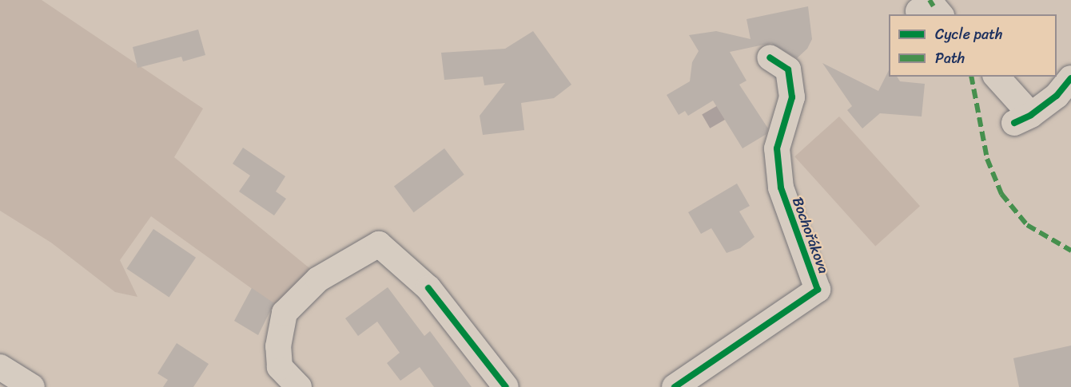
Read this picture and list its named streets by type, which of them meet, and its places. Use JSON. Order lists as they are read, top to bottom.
{
  "streets": {
    "street": ["Bochořákova"]
  },
  "legend": ["Cycle path", "Path"]
}
